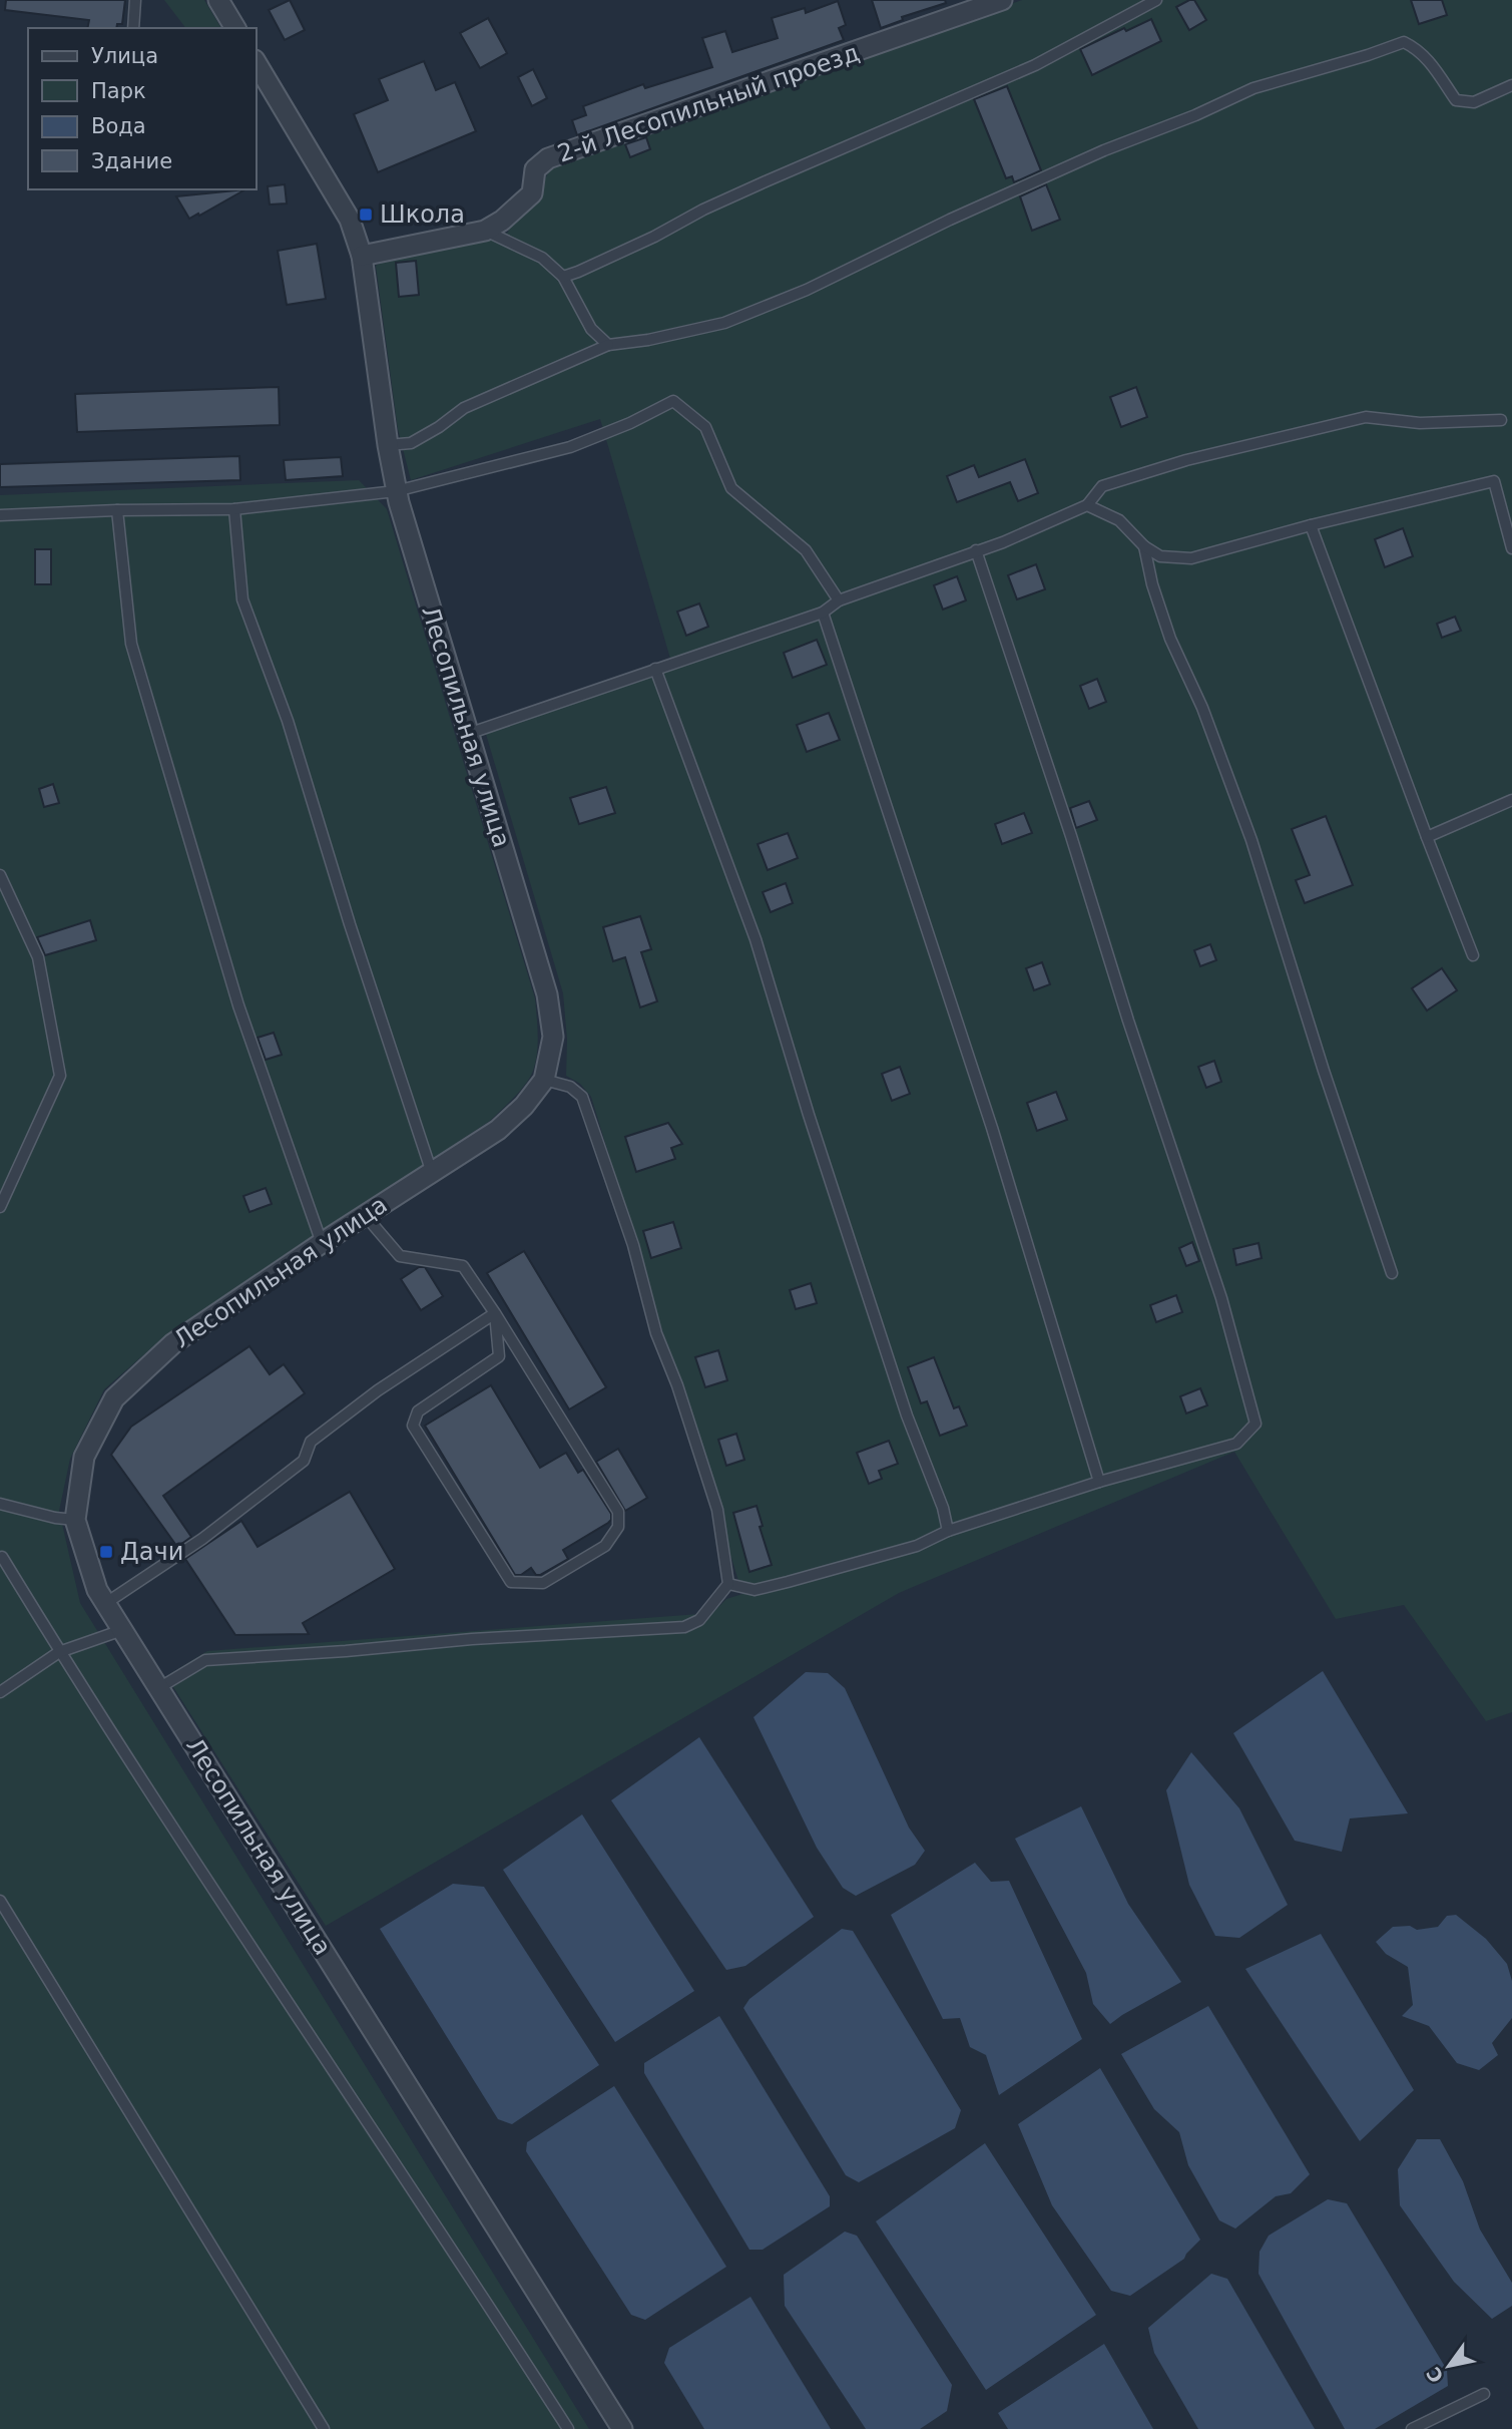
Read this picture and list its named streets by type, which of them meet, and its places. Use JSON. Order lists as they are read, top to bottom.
{
  "streets": {
    "street": ["2-й Лесопильный проезд", "Лесопильная улица"]
  },
  "crossings": [
    ["2-й Лесопильный проезд", "Лесопильная улица"]
  ],
  "places": {
    "transit": ["Школа", "Дачи"]
  },
  "legend": [
    "Улица",
    "Парк",
    "Вода",
    "Здание"
  ],
  "north": "bottom left"
}
